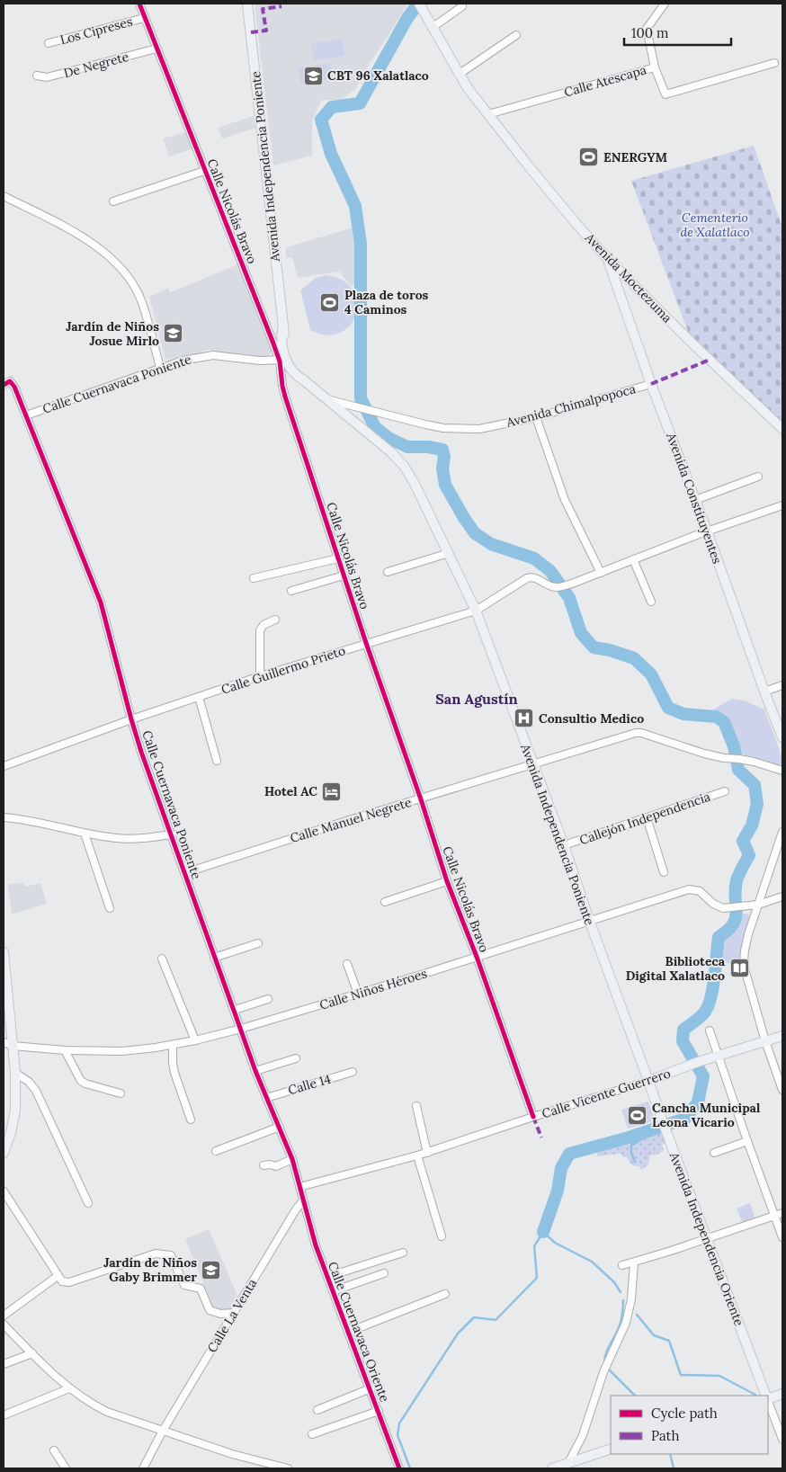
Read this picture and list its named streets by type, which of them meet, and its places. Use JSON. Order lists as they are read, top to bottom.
{
  "streets": {
    "main road": [
      "Avenida Independencia Poniente",
      "Avenida Moctezuma",
      "Avenida Constituyentes",
      "Calle Vicente Guerrero",
      "Avenida Independencia Oriente"
    ],
    "street": [
      "Los Cipreses",
      "De Negrete",
      "Calle Atescapa",
      "Calle Nicolás Bravo",
      "Calle Cuernavaca Poniente",
      "Avenida Chimalpopoca",
      "Calle Guillermo Prieto",
      "Callejón Independencia",
      "Calle Manuel Negrete",
      "Calle Niños Héroes",
      "Calle 14",
      "Calle La Venta",
      "Calle Cuernavaca Oriente"
    ]
  },
  "crossings": [
    ["Los Cipreses", "Calle Nicolás Bravo"],
    ["De Negrete", "Calle Nicolás Bravo"],
    ["Calle Atescapa", "Avenida Moctezuma"],
    ["Avenida Independencia Poniente", "Calle Nicolás Bravo"],
    ["Avenida Independencia Poniente", "Calle Cuernavaca Poniente"],
    ["Avenida Independencia Poniente", "Avenida Chimalpopoca"],
    ["Avenida Independencia Poniente", "Calle Guillermo Prieto"],
    ["Avenida Independencia Poniente", "Callejón Independencia"],
    ["Avenida Independencia Poniente", "Calle Manuel Negrete"],
    ["Avenida Independencia Poniente", "Calle Niños Héroes"],
    ["Avenida Independencia Poniente", "Calle Vicente Guerrero"],
    ["Avenida Independencia Poniente", "Avenida Independencia Oriente"],
    ["Calle Nicolás Bravo", "Calle Cuernavaca Poniente"],
    ["Calle Nicolás Bravo", "Calle Guillermo Prieto"],
    ["Calle Nicolás Bravo", "Calle Manuel Negrete"],
    ["Calle Nicolás Bravo", "Calle Niños Héroes"],
    ["Calle Nicolás Bravo", "Calle Vicente Guerrero"],
    ["Avenida Moctezuma", "Avenida Constituyentes"],
    ["Calle Cuernavaca Poniente", "Calle Guillermo Prieto"],
    ["Calle Cuernavaca Poniente", "Calle Manuel Negrete"],
    ["Calle Cuernavaca Poniente", "Calle Niños Héroes"],
    ["Calle Cuernavaca Poniente", "Calle 14"],
    ["Calle Cuernavaca Poniente", "Calle Vicente Guerrero"],
    ["Calle Cuernavaca Poniente", "Calle La Venta"],
    ["Calle Cuernavaca Poniente", "Calle Cuernavaca Oriente"],
    ["Avenida Chimalpopoca", "Avenida Constituyentes"],
    ["Calle Vicente Guerrero", "Avenida Independencia Oriente"],
    ["Calle La Venta", "Calle Cuernavaca Oriente"]
  ],
  "districts": ["San Agustín"],
  "parks": ["Cementerio de Xalatlaco"],
  "places": {
    "school or university": ["CBT 96 Xalatlaco", "Jardín de Niños Josue Mirlo", "Jardín de Niños Gaby Brimmer"],
    "sports": ["ENERGYM", "Plaza de toros 4 Caminos", "Cancha Municipal Leona Vicario"],
    "hospital": ["Consultio Medico"],
    "hotel": ["Hotel AC"],
    "library": ["Biblioteca Digital Xalatlaco"]
  },
  "legend": ["Cycle path", "Path"],
  "scale_bar": "100 m"
}
